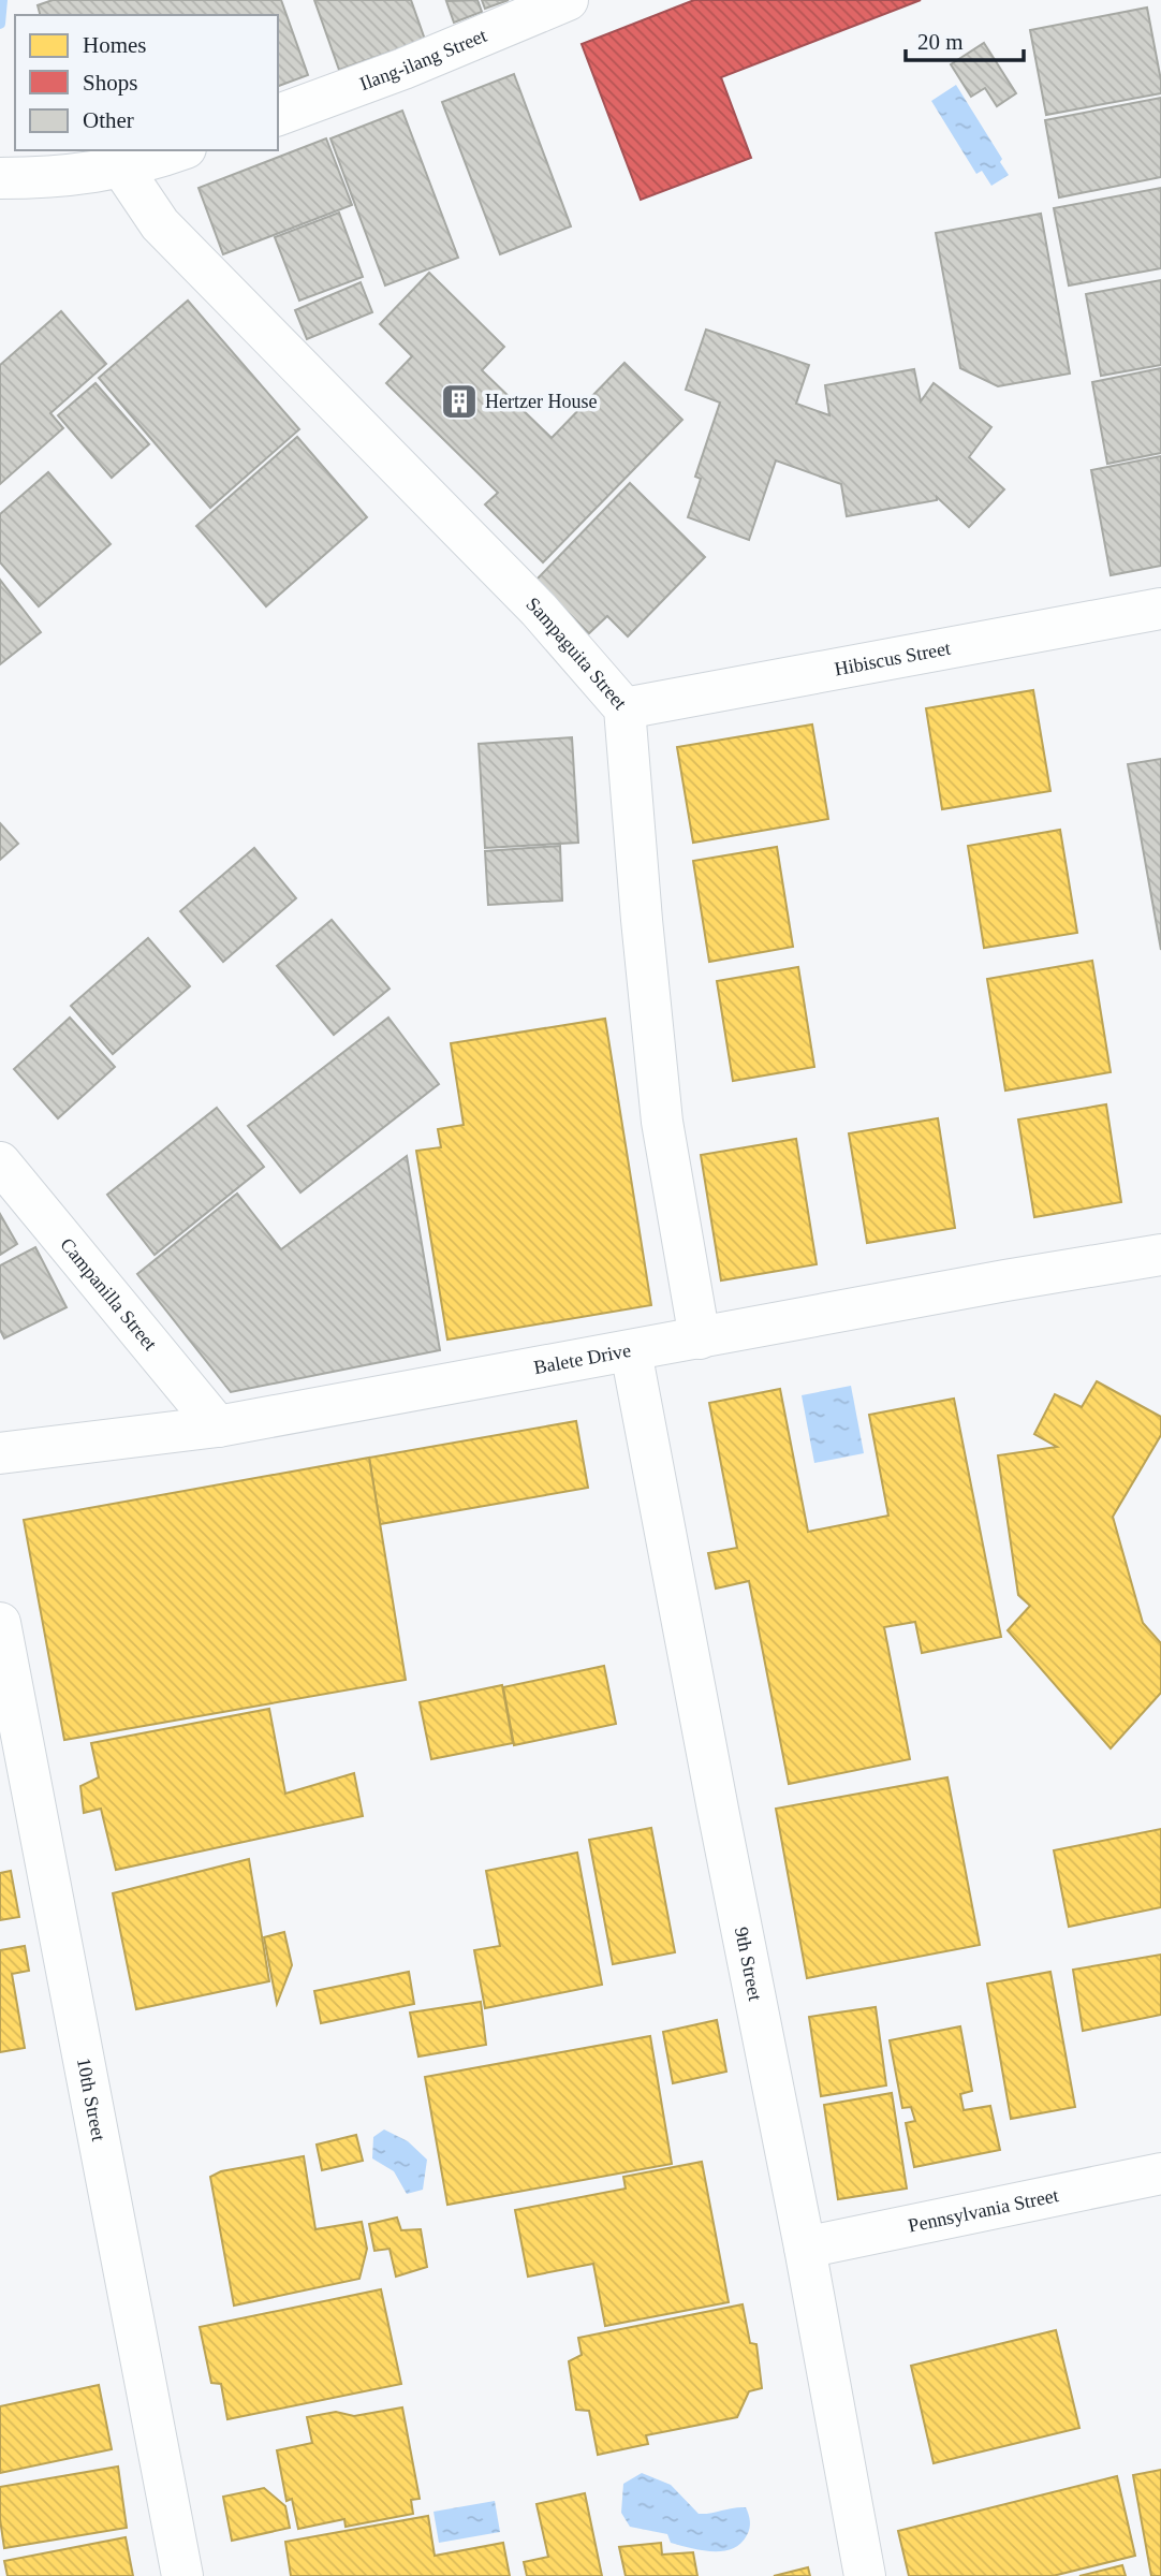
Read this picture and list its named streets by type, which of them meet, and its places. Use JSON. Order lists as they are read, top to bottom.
{
  "streets": {
    "street": [
      "Ilang-ilang Street",
      "Sampaguita Street",
      "Hibiscus Street",
      "Campanilla Street",
      "Balete Drive",
      "9th Street",
      "10th Street",
      "Pennsylvania Street"
    ]
  },
  "crossings": [
    ["Sampaguita Street", "Hibiscus Street"],
    ["Sampaguita Street", "Balete Drive"],
    ["Campanilla Street", "Balete Drive"],
    ["Balete Drive", "9th Street"],
    ["9th Street", "Pennsylvania Street"]
  ],
  "places": {
    "building": ["Hertzer House"]
  },
  "legend": ["Homes", "Shops", "Other"],
  "scale_bar": "20 m"
}
